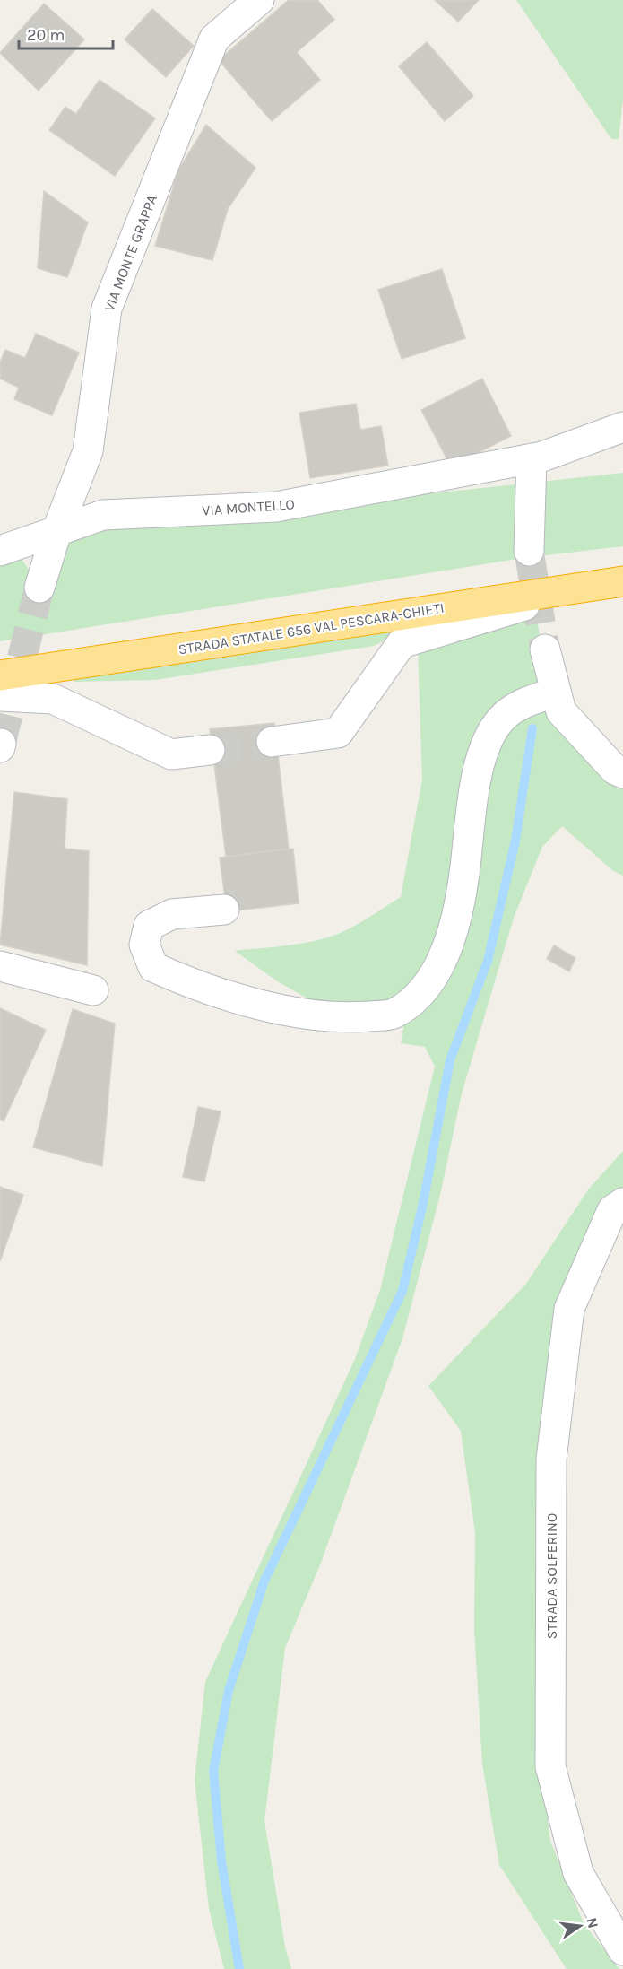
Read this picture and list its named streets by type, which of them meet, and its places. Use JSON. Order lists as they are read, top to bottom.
{
  "streets": {
    "highway": ["STRADA STATALE 656 VAL PESCARA-CHIETI"],
    "street": ["VIA MONTE GRAPPA", "VIA MONTELLO", "STRADA SOLFERINO"]
  },
  "crossings": [
    ["VIA MONTE GRAPPA", "VIA MONTELLO"]
  ],
  "scale_bar": "20 m",
  "north": "right"
}
